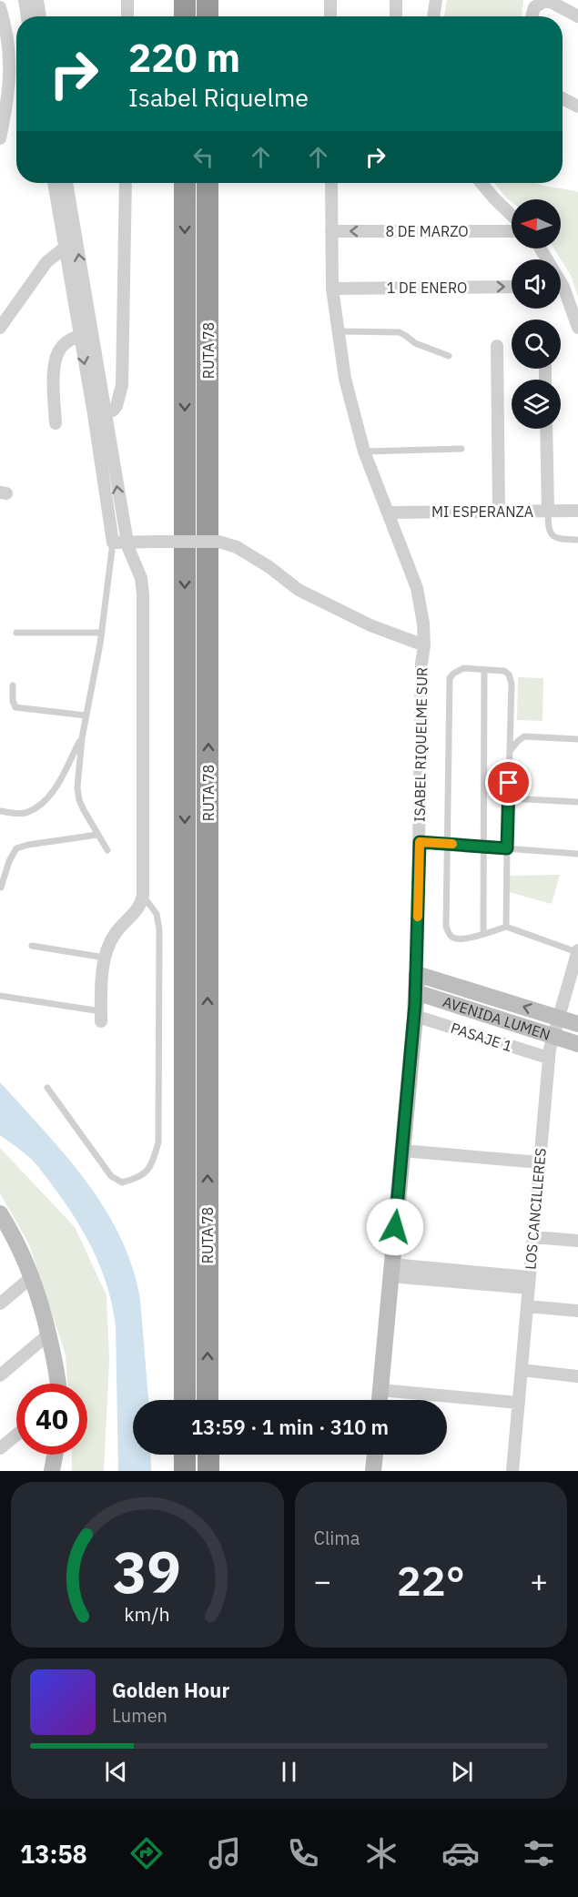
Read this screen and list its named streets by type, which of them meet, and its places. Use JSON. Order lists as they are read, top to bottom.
{
  "streets": {
    "highway": ["RUTA 78"],
    "street": [
      "8 DE MARZO",
      "1 DE ENERO",
      "MI ESPERANZA",
      "ISABEL RIQUELME SUR",
      "AVENIDA LUMEN",
      "PASAJE 1",
      "LOS CANCILLERES"
    ]
  },
  "crossings": [
    ["8 DE MARZO", "ISABEL RIQUELME SUR"],
    ["1 DE ENERO", "ISABEL RIQUELME SUR"],
    ["MI ESPERANZA", "ISABEL RIQUELME SUR"],
    ["ISABEL RIQUELME SUR", "AVENIDA LUMEN"],
    ["ISABEL RIQUELME SUR", "PASAJE 1"],
    ["AVENIDA LUMEN", "LOS CANCILLERES"],
    ["PASAJE 1", "LOS CANCILLERES"]
  ],
  "one_way": ["8 DE MARZO", "1 DE ENERO"],
  "north": "left",
  "page": {
    "turn": ["220 m", "Isabel Riquelme"],
    "limit": "40",
    "trip": "13:59 · 1 min · 310 m",
    "tile": "Clima",
    "heat": ["−", "22°", "+"],
    "song": ["Golden Hour", "Lumen"],
    "tabs": "13:58",
    "gauge": ["39", "km/h"]
  }
}
